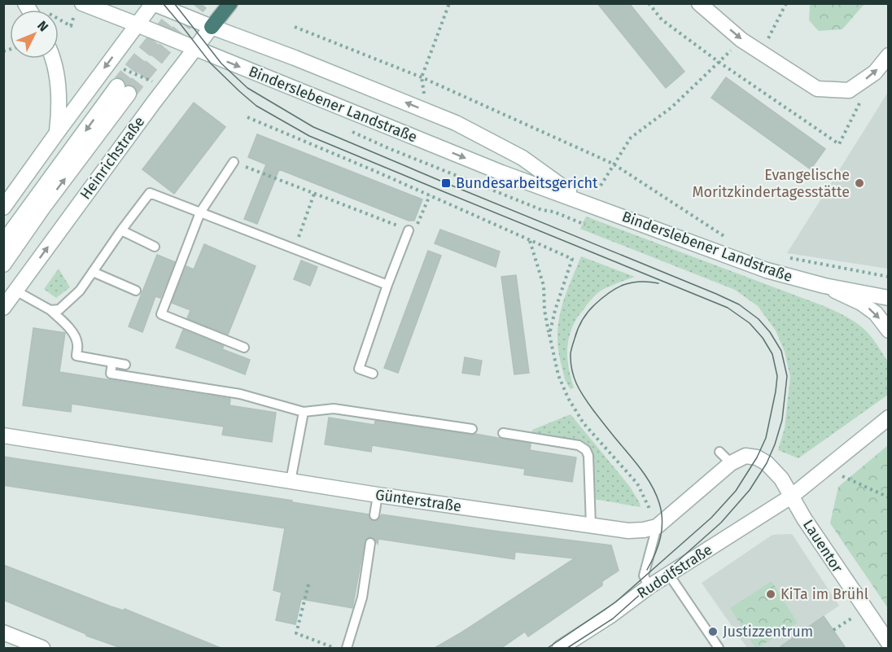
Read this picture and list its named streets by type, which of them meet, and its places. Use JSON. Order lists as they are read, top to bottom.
{
  "streets": {
    "main road": [
      "Binderslebener Landstraße",
      "Heinrichstraße",
      "Günterstraße",
      "Lauentor",
      "Rudolfstraße"
    ]
  },
  "crossings": [
    ["Binderslebener Landstraße", "Heinrichstraße"],
    ["Lauentor", "Rudolfstraße"]
  ],
  "places": {
    "transit": ["Bundesarbeitsgericht"],
    "other": ["Evangelische Moritzkindertagesstätte", "KiTa im Brühl", "Justizzentrum"]
  },
  "north": "top right"
}
